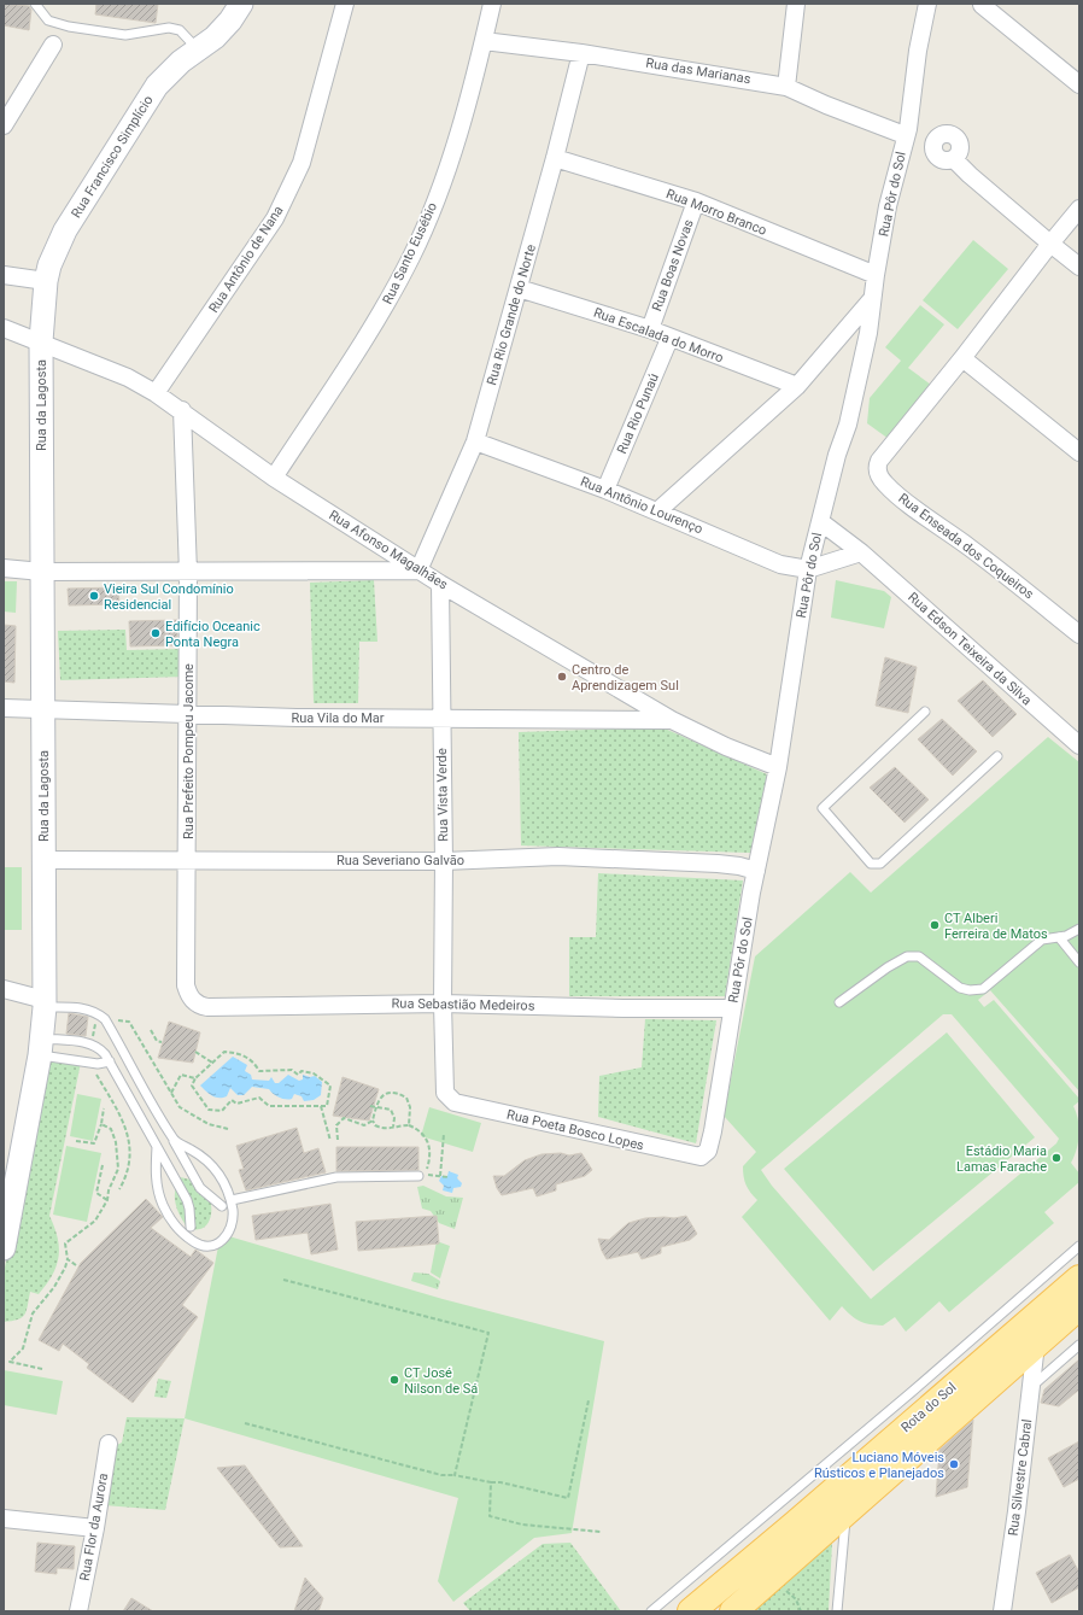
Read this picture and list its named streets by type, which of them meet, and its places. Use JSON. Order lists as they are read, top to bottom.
{
  "streets": {
    "main road": ["Rota do Sol"],
    "street": [
      "Rua das Marianas",
      "Rua Francisco Simplício",
      "Rua Pôr do Sol",
      "Rua Morro Branco",
      "Rua Santo Eusébio",
      "Rua Antônio de Nana",
      "Rua Boas Novas",
      "Rua Rio Grande do Norte",
      "Rua Escalada do Morro",
      "Rua da Lagosta",
      "Rua Rio Punaú",
      "Rua Antônio Lourenço",
      "Rua Enseada dos Coqueiros",
      "Rua Afonso Magalhães",
      "Rua Edson Teixeira da Silva",
      "Rua Vila do Mar",
      "Rua Prefeito Pompeu Jacome",
      "Rua Vista Verde",
      "Rua Severiano Galvão",
      "Rua Sebastião Medeiros",
      "Rua Poeta Bosco Lopes",
      "Rua Silvestre Cabral",
      "Rua Flor da Aurora"
    ]
  },
  "crossings": [
    ["Rua das Marianas", "Rua Pôr do Sol"],
    ["Rua das Marianas", "Rua Santo Eusébio"],
    ["Rua das Marianas", "Rua Rio Grande do Norte"],
    ["Rua Francisco Simplício", "Rua da Lagosta"],
    ["Rua Francisco Simplício", "Rua Afonso Magalhães"],
    ["Rua Pôr do Sol", "Rua Morro Branco"],
    ["Rua Pôr do Sol", "Rua Antônio Lourenço"],
    ["Rua Pôr do Sol", "Rua Afonso Magalhães"],
    ["Rua Pôr do Sol", "Rua Edson Teixeira da Silva"],
    ["Rua Pôr do Sol", "Rua Severiano Galvão"],
    ["Rua Pôr do Sol", "Rua Sebastião Medeiros"],
    ["Rua Pôr do Sol", "Rua Poeta Bosco Lopes"],
    ["Rua Morro Branco", "Rua Boas Novas"],
    ["Rua Morro Branco", "Rua Rio Grande do Norte"],
    ["Rua Santo Eusébio", "Rua Afonso Magalhães"],
    ["Rua Antônio de Nana", "Rua Afonso Magalhães"],
    ["Rua Boas Novas", "Rua Escalada do Morro"],
    ["Rua Rio Grande do Norte", "Rua Escalada do Morro"],
    ["Rua Rio Grande do Norte", "Rua Antônio Lourenço"],
    ["Rua Rio Grande do Norte", "Rua Afonso Magalhães"],
    ["Rua Escalada do Morro", "Rua Rio Punaú"],
    ["Rua da Lagosta", "Rua Afonso Magalhães"],
    ["Rua da Lagosta", "Rua Vila do Mar"],
    ["Rua da Lagosta", "Rua Severiano Galvão"],
    ["Rua Rio Punaú", "Rua Antônio Lourenço"],
    ["Rua Afonso Magalhães", "Rua Vila do Mar"],
    ["Rua Afonso Magalhães", "Rua Prefeito Pompeu Jacome"],
    ["Rua Afonso Magalhães", "Rua Vista Verde"],
    ["Rua Vila do Mar", "Rua Prefeito Pompeu Jacome"],
    ["Rua Vila do Mar", "Rua Vista Verde"],
    ["Rua Prefeito Pompeu Jacome", "Rua Severiano Galvão"],
    ["Rua Prefeito Pompeu Jacome", "Rua Sebastião Medeiros"],
    ["Rua Vista Verde", "Rua Severiano Galvão"],
    ["Rua Vista Verde", "Rua Sebastião Medeiros"],
    ["Rua Vista Verde", "Rua Poeta Bosco Lopes"],
    ["Rota do Sol", "Rua Silvestre Cabral"]
  ],
  "places": [
    "Vieira Sul Condomínio Residencial",
    "Edifício Oceanic Ponta Negra",
    "Centro de Aprendizagem Sul",
    "CT Alberi Ferreira de Matos",
    "Estádio Maria Lamas Farache",
    "CT José Nilson de Sá",
    "Luciano Móveis Rústicos e Planejados"
  ]
}
